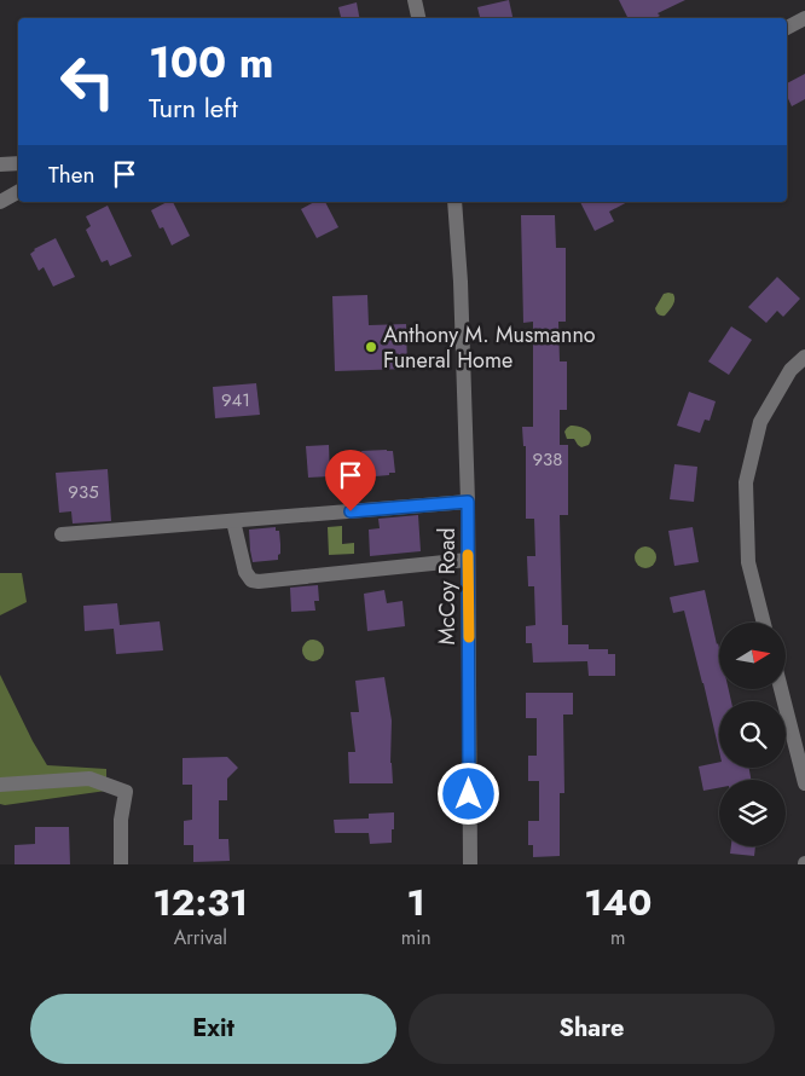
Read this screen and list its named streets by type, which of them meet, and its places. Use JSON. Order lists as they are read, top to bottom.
{
  "streets": {
    "street": ["McCoy Road"]
  },
  "places": ["Anthony M. Musmanno Funeral Home"],
  "house_numbers": ["941", "938", "935"],
  "north": "right",
  "page": {
    "turn": ["100 m", "Turn left"],
    "then": "Then",
    "eta": [
      "12:31",
      "Arrival",
      "1",
      "min",
      "140",
      "m"
    ],
    "buttons": ["Exit", "Share"]
  }
}
